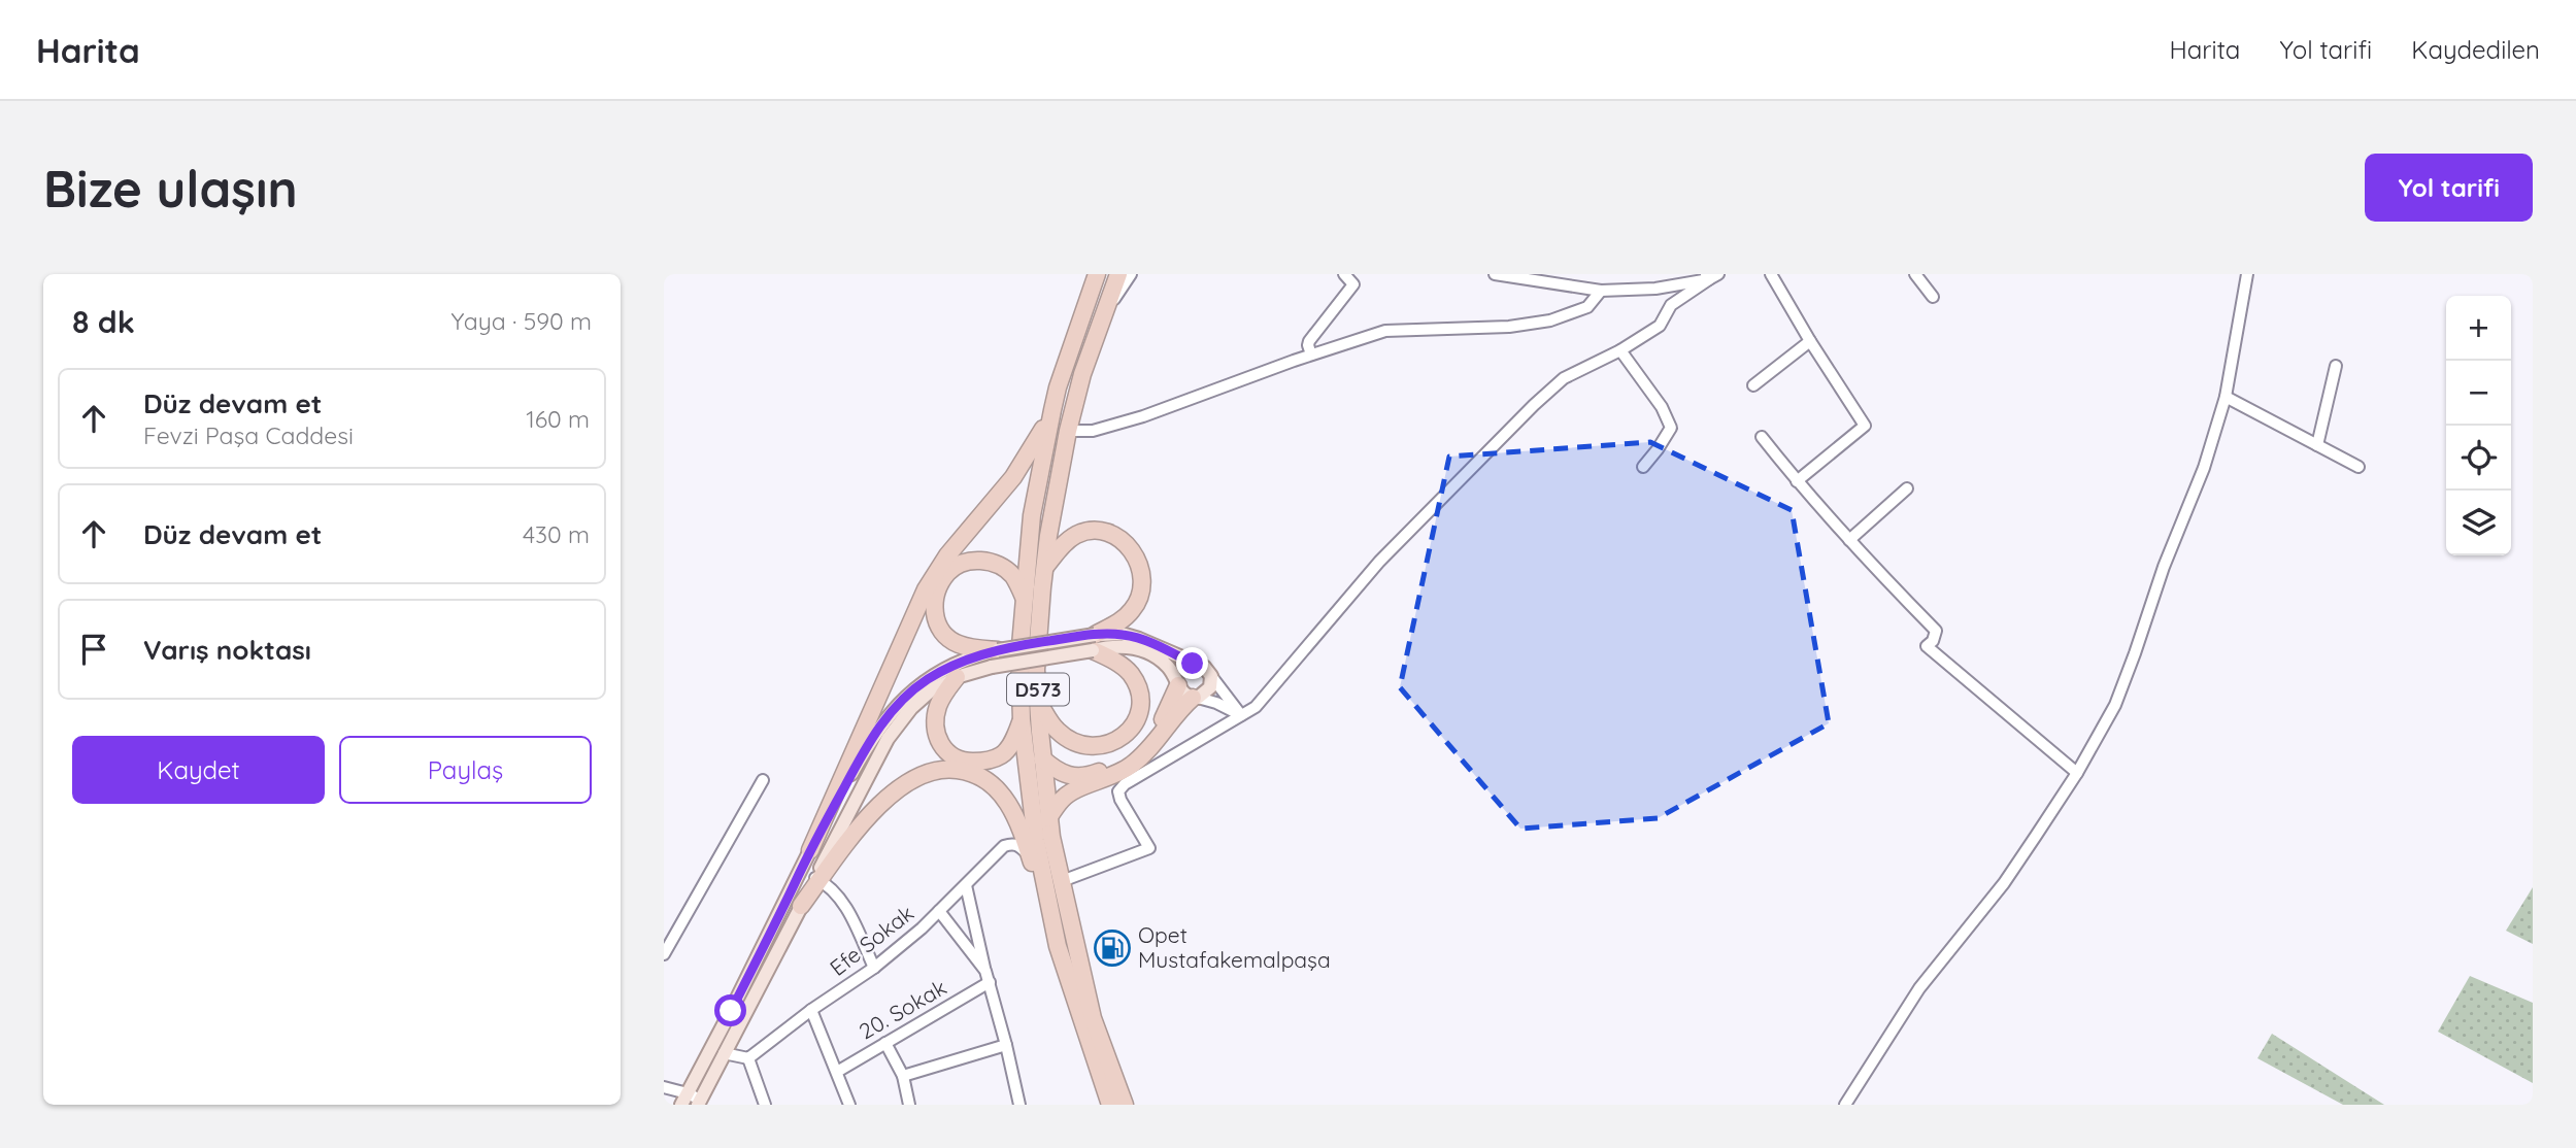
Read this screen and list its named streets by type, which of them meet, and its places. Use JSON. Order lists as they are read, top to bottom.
{
  "streets": {
    "highway": ["D573"],
    "street": ["Efe Sokak", "20. Sokak"]
  },
  "places": {
    "fuel station": ["Opet Mustafakemalpaşa"]
  },
  "page": {
    "header": "Harita",
    "nav": ["Harita", "Yol tarifi", "Kaydedilen"],
    "buttons": [
      "Yol tarifi",
      ["Kaydet", "Paylaş"]
    ],
    "title": "Bize ulaşın",
    "heading": ["8 dk", "Yaya · 590 m"],
    "map_buttons": ["+", "−"],
    "list": [
      ["Düz devam et", "Fevzi Paşa Caddesi", "160 m"],
      ["Düz devam et", "430 m"],
      "Varış noktası"
    ]
  }
}
